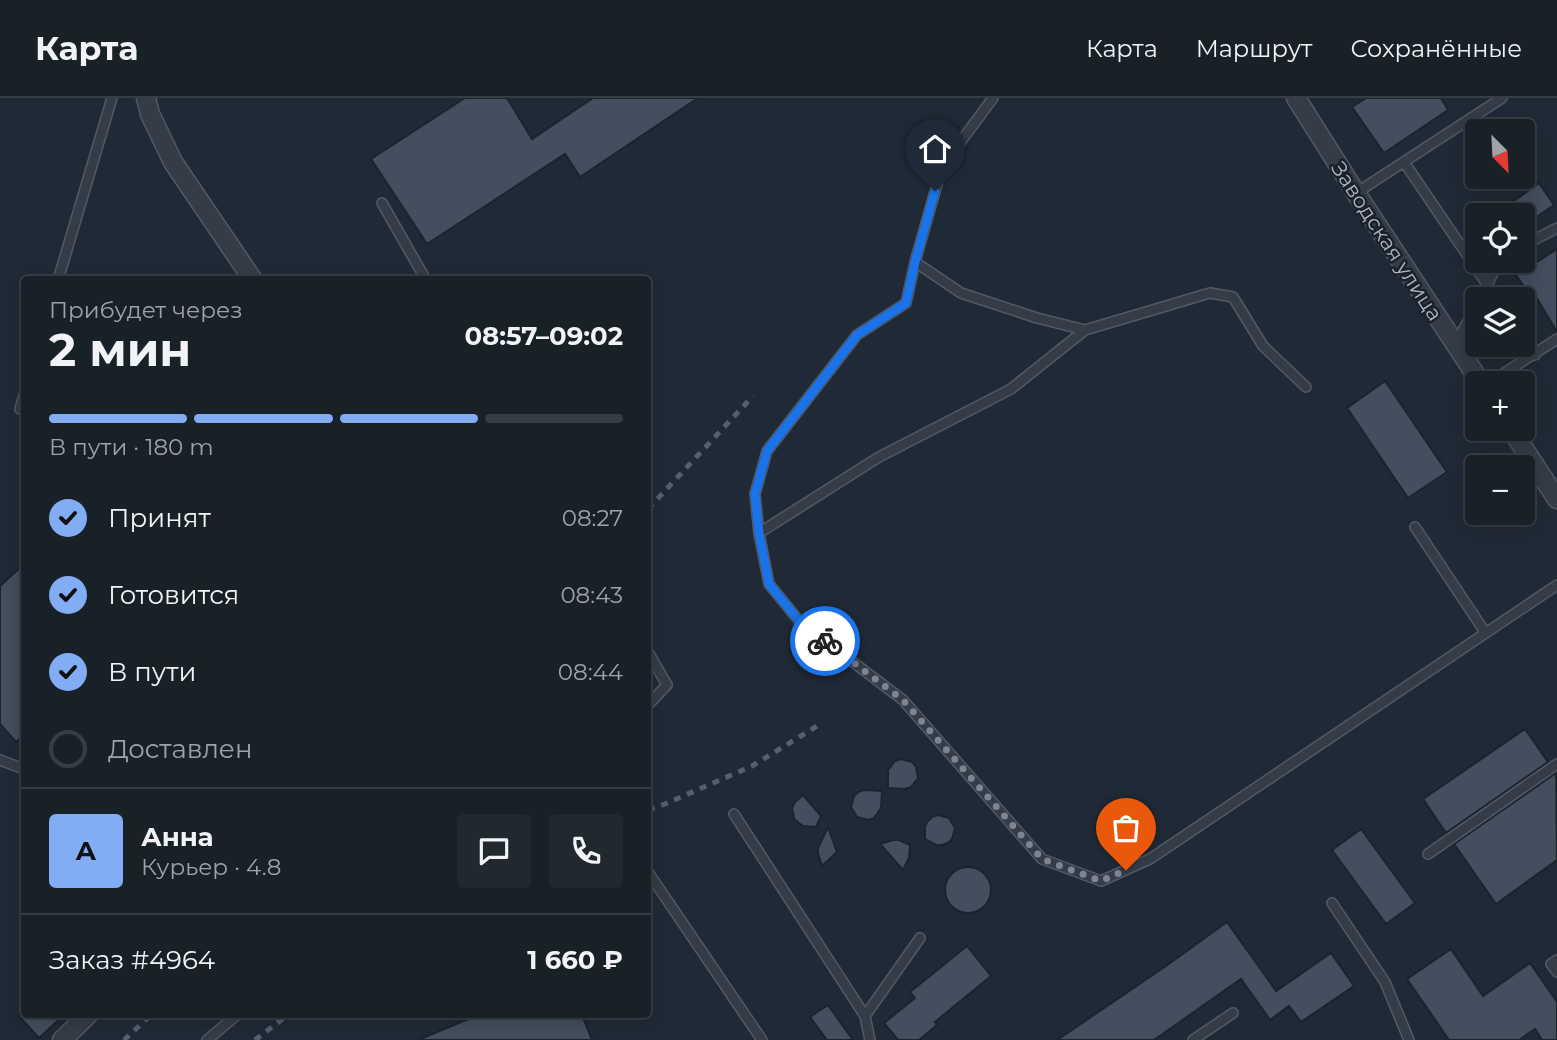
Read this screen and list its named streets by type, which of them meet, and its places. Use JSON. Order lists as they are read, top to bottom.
{
  "streets": {
    "street": ["Заводская улица"]
  },
  "north": "bottom right",
  "page": {
    "header": "Карта",
    "nav": ["Карта", "Маршрут", "Сохранённые"],
    "map_buttons": ["+", "−"],
    "heading": ["2 мин", "Прибудет через", "08:57–09:02"],
    "panel": [
      "Анна",
      "Курьер · 4.8",
      "Заказ #4964",
      "1 660 ₽"
    ],
    "bar": "В пути · 180 m",
    "list": [
      ["Принят", "08:27"],
      ["Готовится", "08:43"],
      ["В пути", "08:44"],
      "Доставлен"
    ],
    "round": "А"
  }
}
